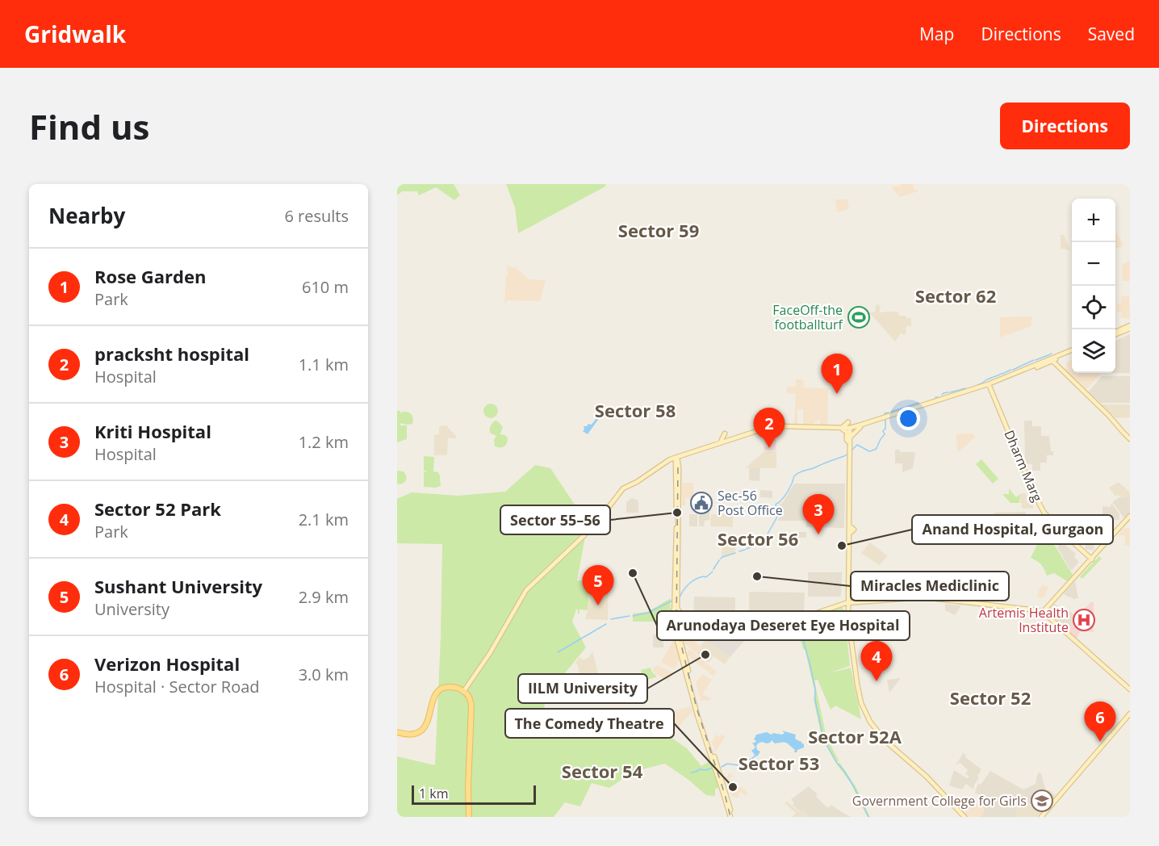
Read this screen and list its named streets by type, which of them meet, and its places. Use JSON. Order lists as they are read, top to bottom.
{
  "streets": {
    "main road": ["Dharm Marg"]
  },
  "districts": [
    "Sector 59",
    "Sector 62",
    "Sector 58",
    "Sector 56",
    "Sector 52",
    "Sector 52A",
    "Sector 53",
    "Sector 54"
  ],
  "places": {
    "sports": ["FaceOff-the footballturf"],
    "public building": ["Sec-56 Post Office"],
    "other": [
      "Sector 55–56",
      "Anand Hospital, Gurgaon",
      "Arunodaya Deseret Eye Hospital",
      "Miracles Mediclinic",
      "IILM University",
      "The Comedy Theatre"
    ],
    "hospital": ["Artemis Health Institute"],
    "school or university": ["Government College for Girls"]
  },
  "scale_bar": "1 km",
  "page": {
    "header": "Gridwalk",
    "nav": ["Map", "Directions", "Saved"],
    "buttons": "Directions",
    "title": "Find us",
    "heading": ["Nearby", "6 results"],
    "map_buttons": ["+", "−"],
    "list": [
      {
        "mark": "1",
        "name": "Rose Garden",
        "note": "Park",
        "value": "610 m"
      },
      {
        "mark": "2",
        "name": "pracksht hospital",
        "note": "Hospital",
        "value": "1.1 km"
      },
      {
        "mark": "3",
        "name": "Kriti Hospital",
        "note": "Hospital",
        "value": "1.2 km"
      },
      {
        "mark": "4",
        "name": "Sector 52 Park",
        "note": "Park",
        "value": "2.1 km"
      },
      {
        "mark": "5",
        "name": "Sushant University",
        "note": "University",
        "value": "2.9 km"
      },
      {
        "mark": "6",
        "name": "Verizon Hospital",
        "note": "Hospital · Sector Road",
        "value": "3.0 km"
      }
    ],
    "pins": [
      "1",
      "2",
      "3",
      "5",
      "4",
      "6"
    ],
    "scale": "1 km"
  }
}
